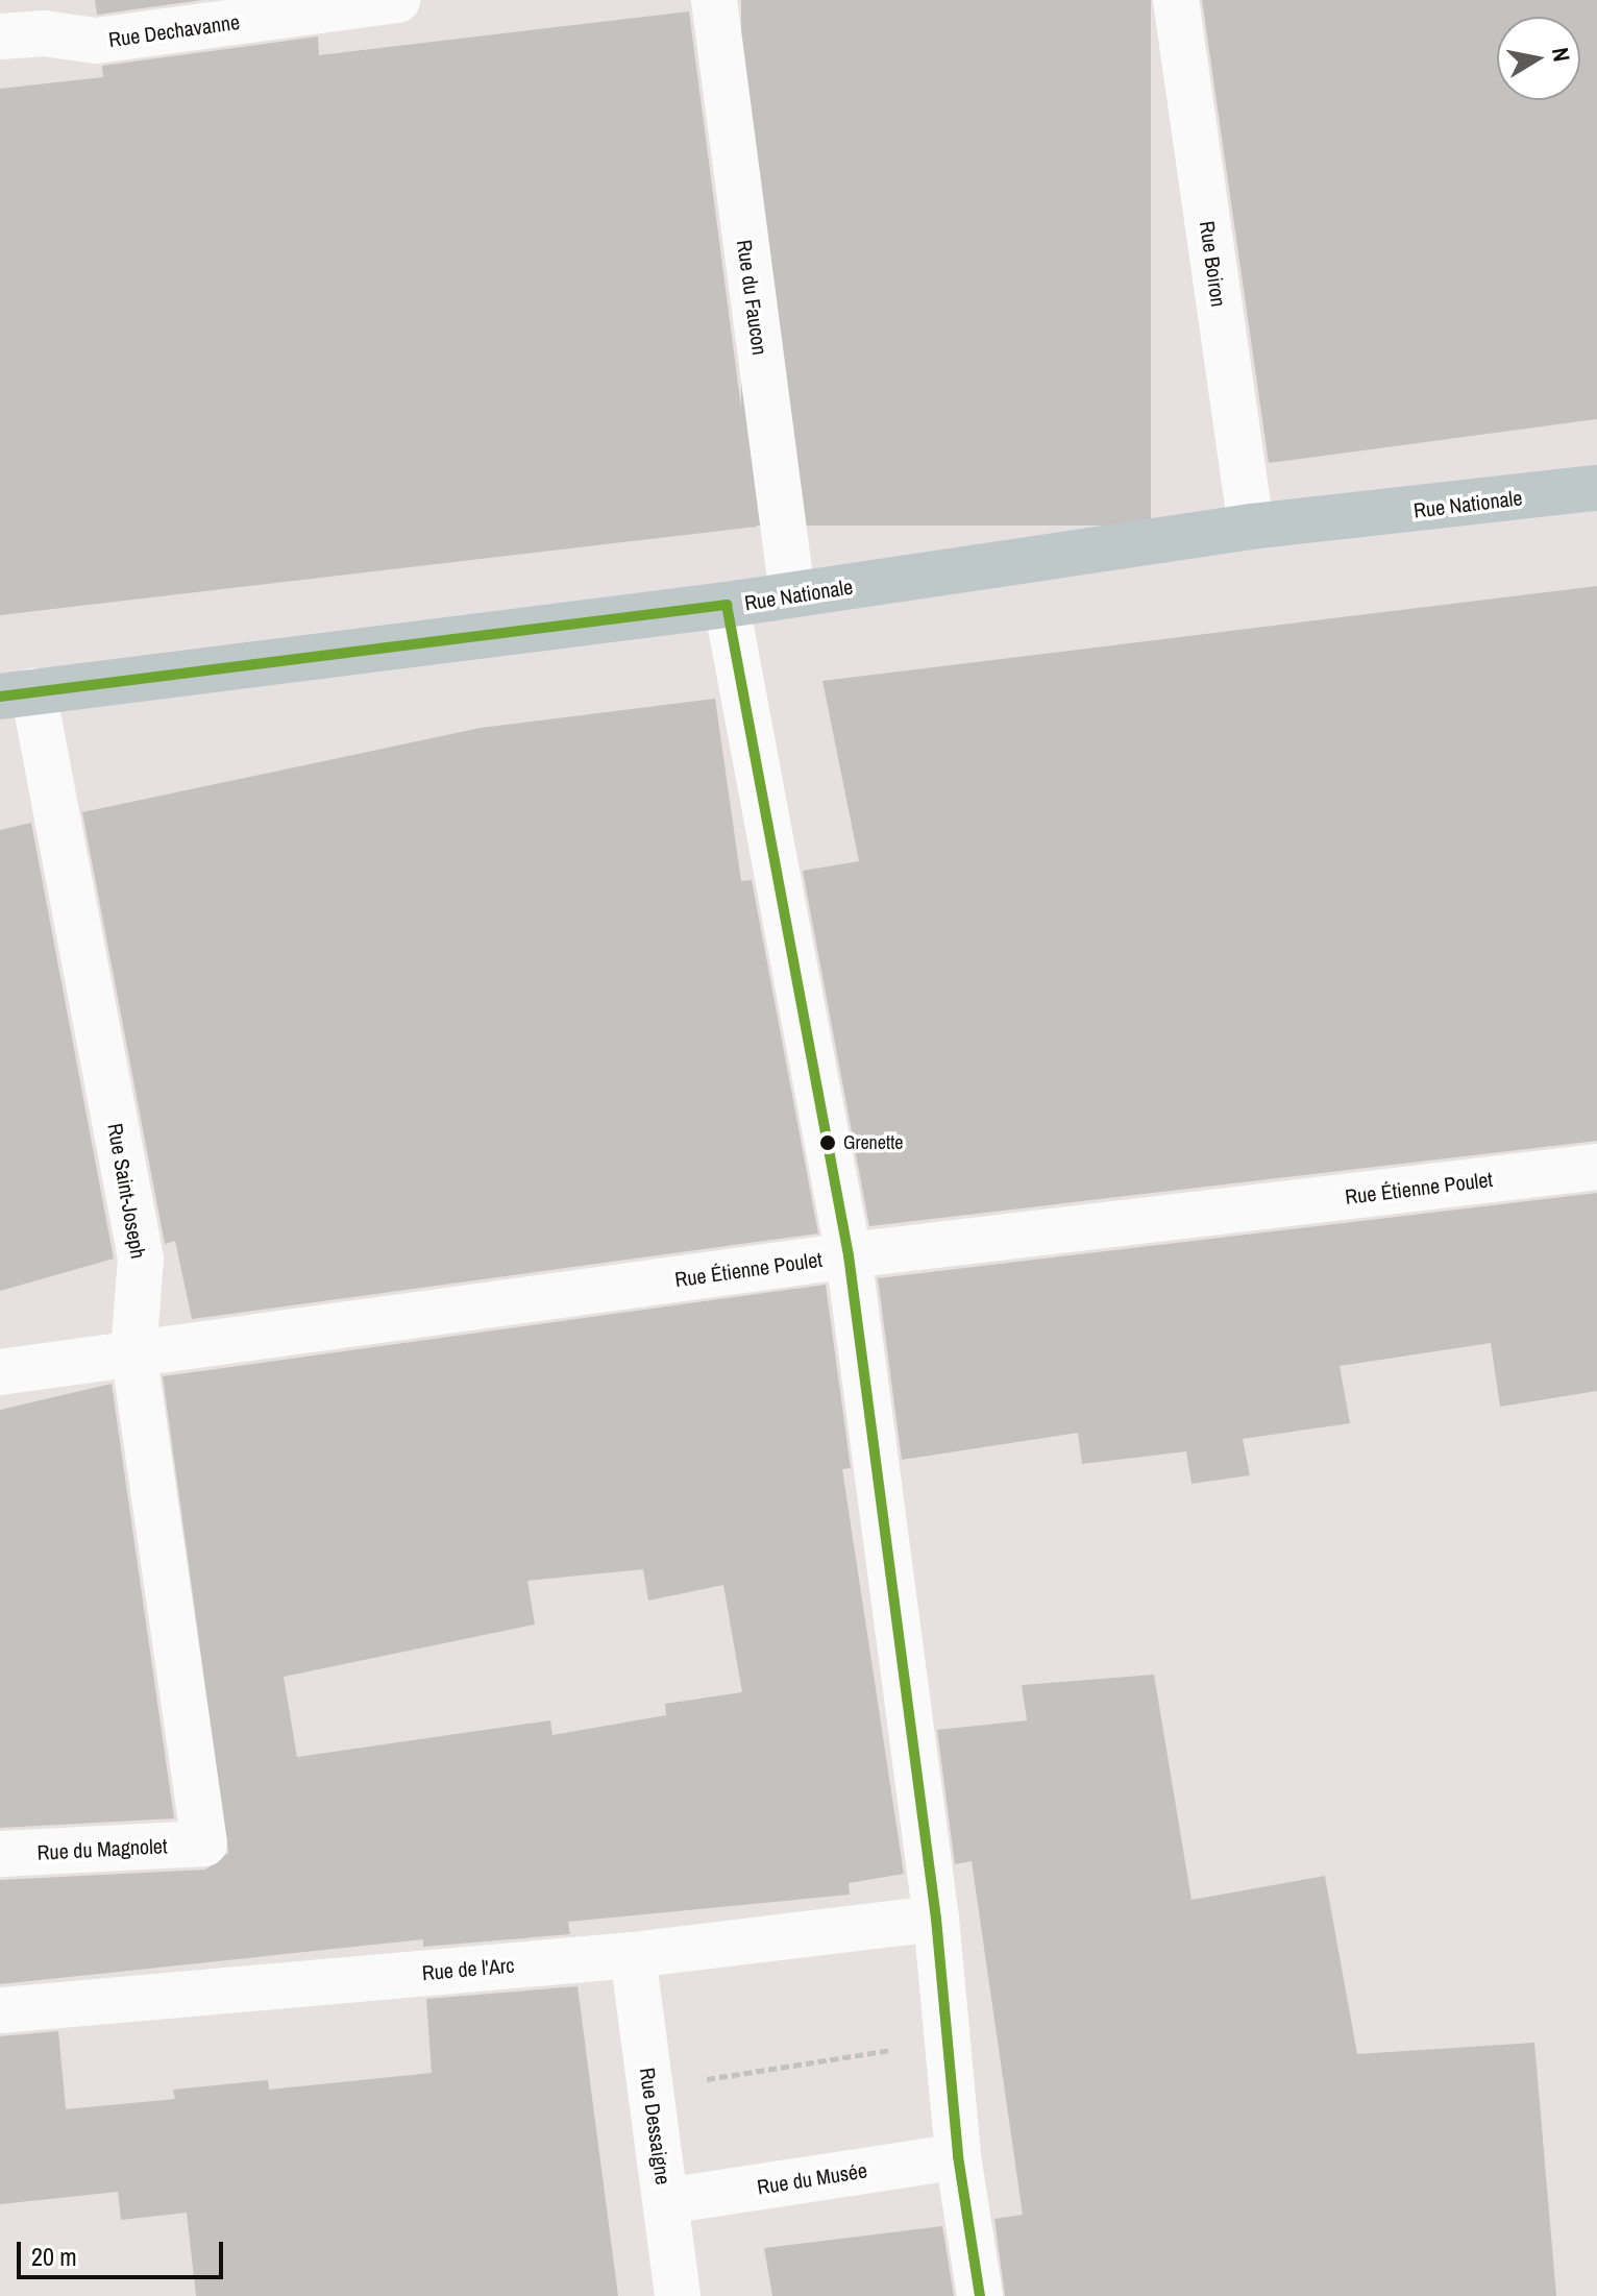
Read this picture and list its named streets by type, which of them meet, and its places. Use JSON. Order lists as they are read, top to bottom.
{
  "streets": {
    "main road": ["Rue Nationale"],
    "street": [
      "Rue Dechavanne",
      "Rue Boiron",
      "Rue du Faucon",
      "Rue Étienne Poulet",
      "Rue Saint-Joseph",
      "Rue du Magnolet",
      "Rue de l'Arc",
      "Rue Dessaigne",
      "Rue du Musée"
    ]
  },
  "crossings": [
    ["Rue Boiron", "Rue Nationale"],
    ["Rue du Faucon", "Rue Nationale"],
    ["Rue Nationale", "Rue Saint-Joseph"],
    ["Rue Étienne Poulet", "Rue Saint-Joseph"],
    ["Rue Saint-Joseph", "Rue du Magnolet"],
    ["Rue de l'Arc", "Rue Dessaigne"],
    ["Rue Dessaigne", "Rue du Musée"]
  ],
  "places": ["Grenette"],
  "scale_bar": "20 m",
  "north": "right"
}
